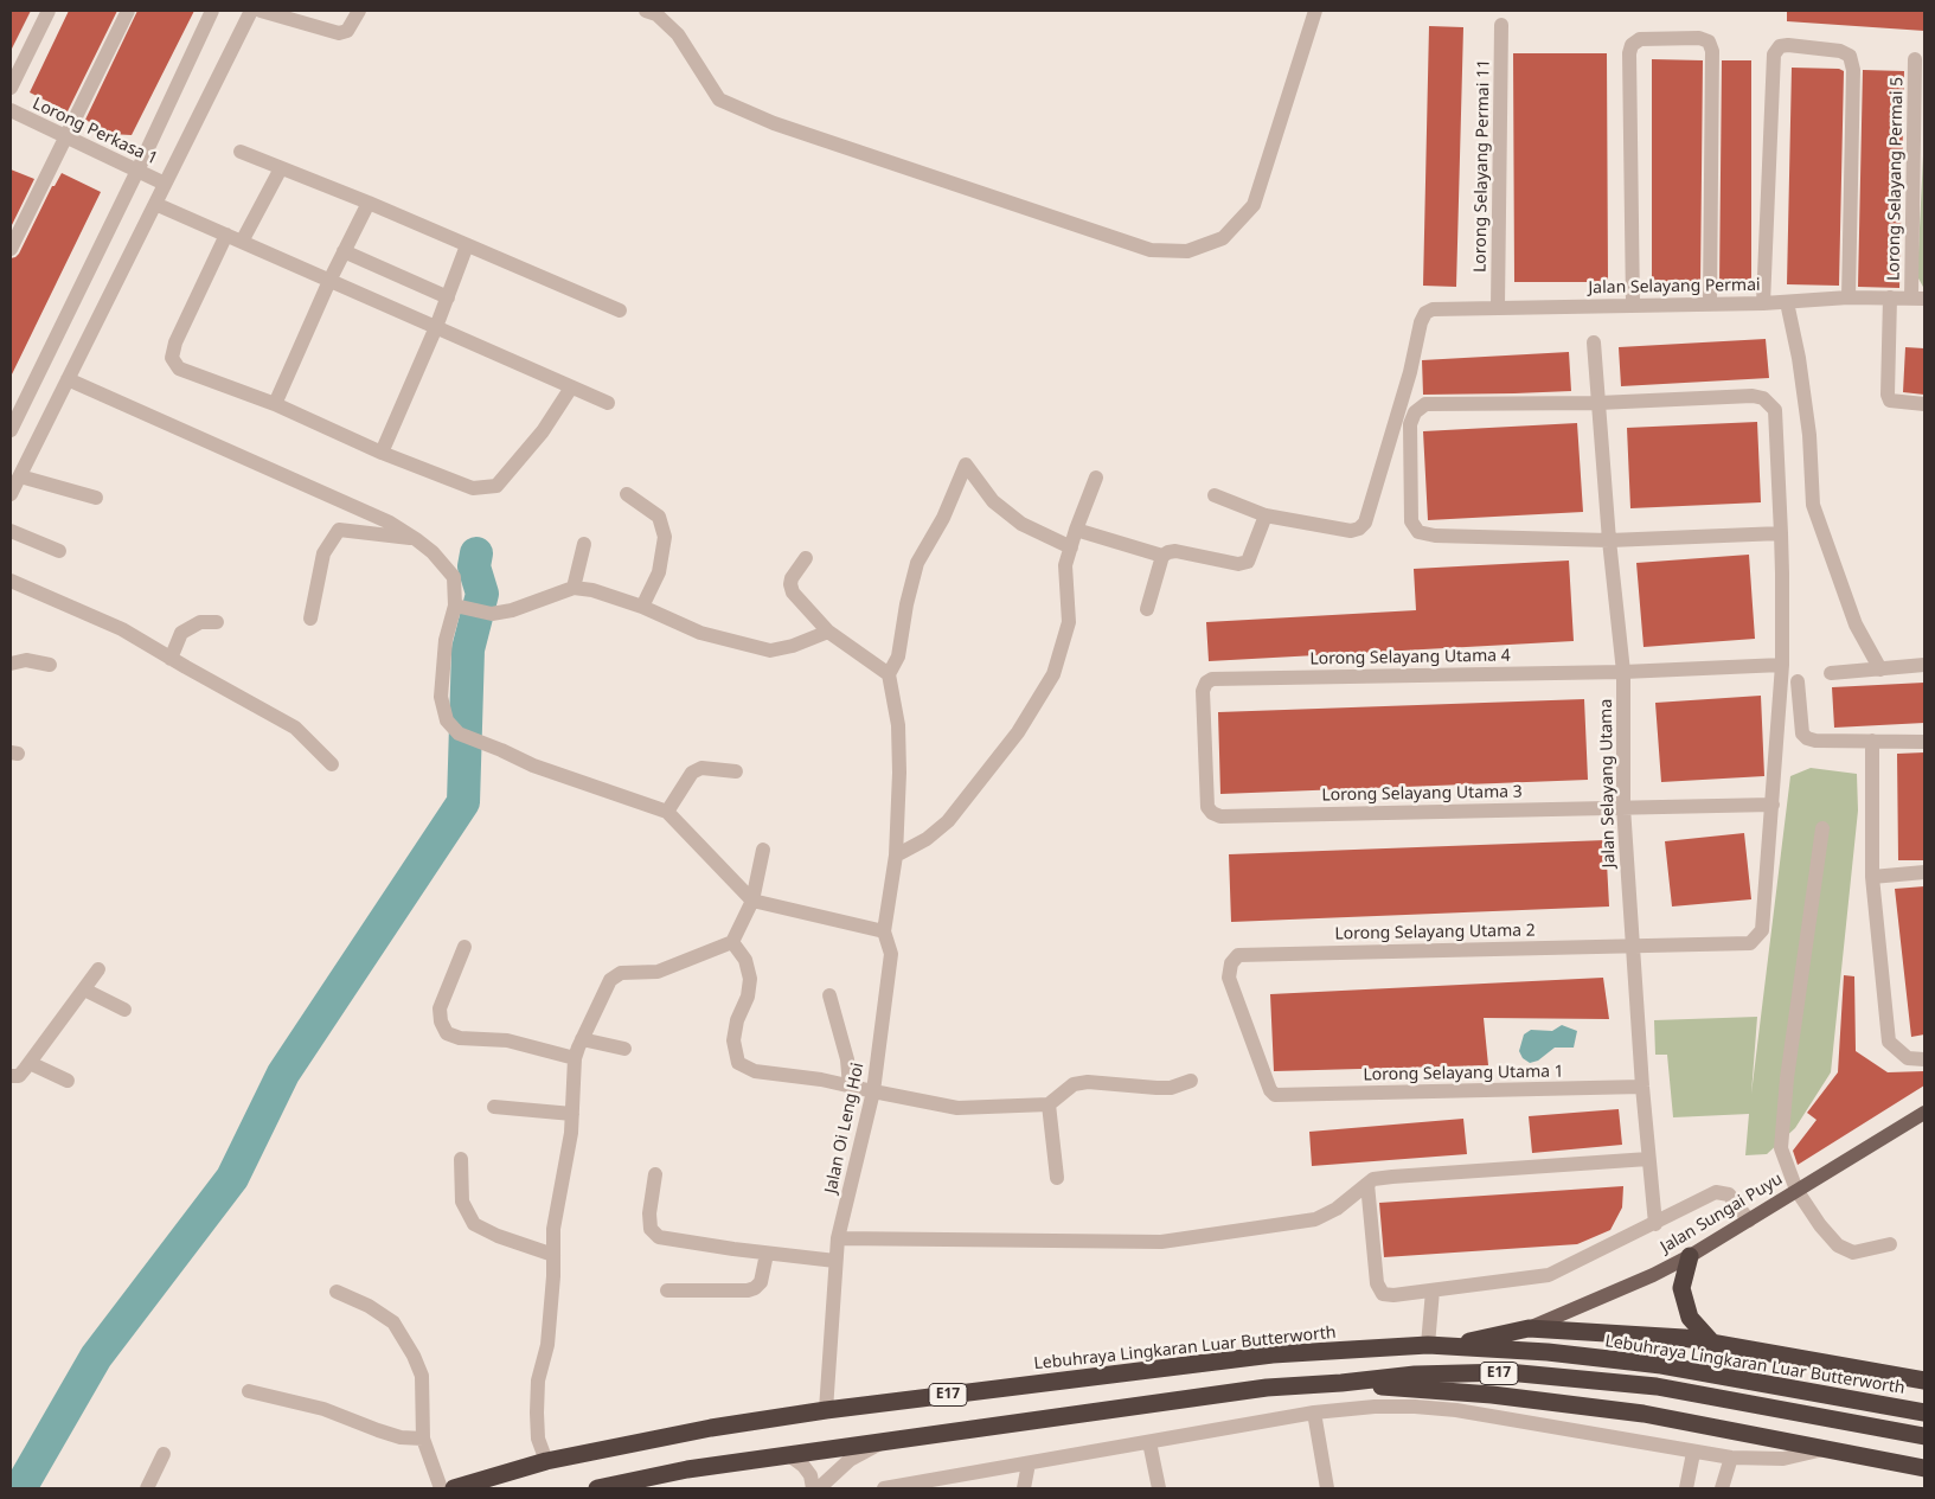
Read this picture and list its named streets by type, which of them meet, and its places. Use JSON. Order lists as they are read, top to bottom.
{
  "streets": {
    "highway": ["Lebuhraya Lingkaran Luar Butterworth", "E17"],
    "main road": ["Jalan Sungai Puyu"],
    "street": [
      "Lorong Perkasa 1",
      "Lorong Selayang Permai 11",
      "Lorong Selayang Permai 5",
      "Jalan Selayang Permai",
      "Lorong Selayang Utama 4",
      "Jalan Selayang Utama",
      "Lorong Selayang Utama 3",
      "Lorong Selayang Utama 2",
      "Lorong Selayang Utama 1",
      "Jalan Oi Leng Hoi"
    ]
  },
  "crossings": [
    ["Lorong Selayang Permai 11", "Jalan Selayang Permai"],
    ["Lorong Selayang Permai 5", "Jalan Selayang Permai"],
    ["Lorong Selayang Utama 4", "Jalan Selayang Utama"],
    ["Lorong Selayang Utama 4", "Lorong Selayang Utama 3"],
    ["Jalan Selayang Utama", "Lorong Selayang Utama 3"],
    ["Jalan Selayang Utama", "Lorong Selayang Utama 2"],
    ["Jalan Selayang Utama", "Lorong Selayang Utama 1"],
    ["Lorong Selayang Utama 3", "Lorong Selayang Utama 2"],
    ["Lorong Selayang Utama 2", "Lorong Selayang Utama 1"],
    ["Jalan Oi Leng Hoi", "Lebuhraya Lingkaran Luar Butterworth"]
  ]
}
